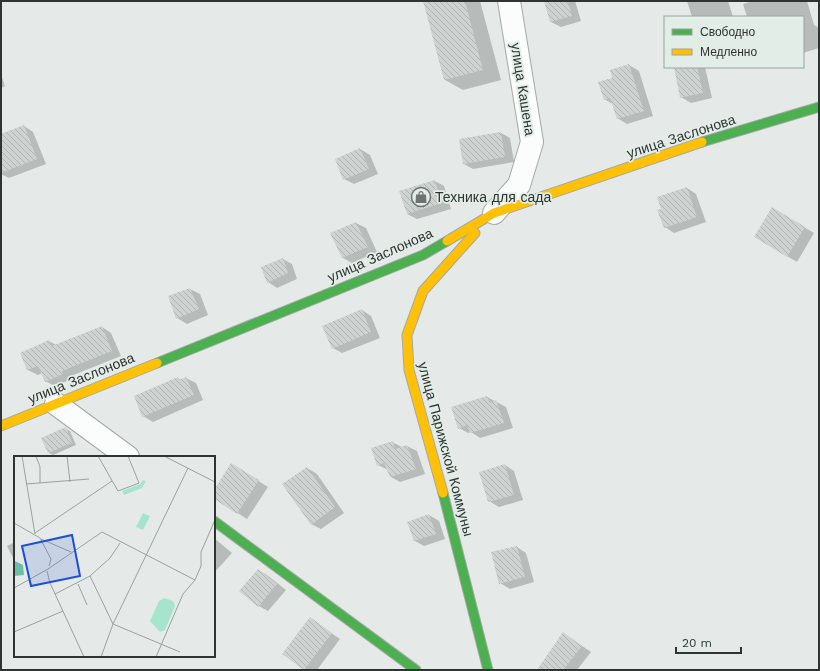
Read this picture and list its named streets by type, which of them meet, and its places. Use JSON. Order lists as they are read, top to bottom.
{
  "streets": {
    "street": ["улица Кашена", "улица Заслонова", "улица Парижской Коммуны"]
  },
  "crossings": [
    ["улица Кашена", "улица Заслонова"],
    ["улица Кашена", "улица Парижской Коммуны"],
    ["улица Заслонова", "улица Парижской Коммуны"]
  ],
  "places": {
    "shop": ["Техника для сада"]
  },
  "legend": ["Свободно", "Медленно"],
  "scale_bar": "20 m"
}
